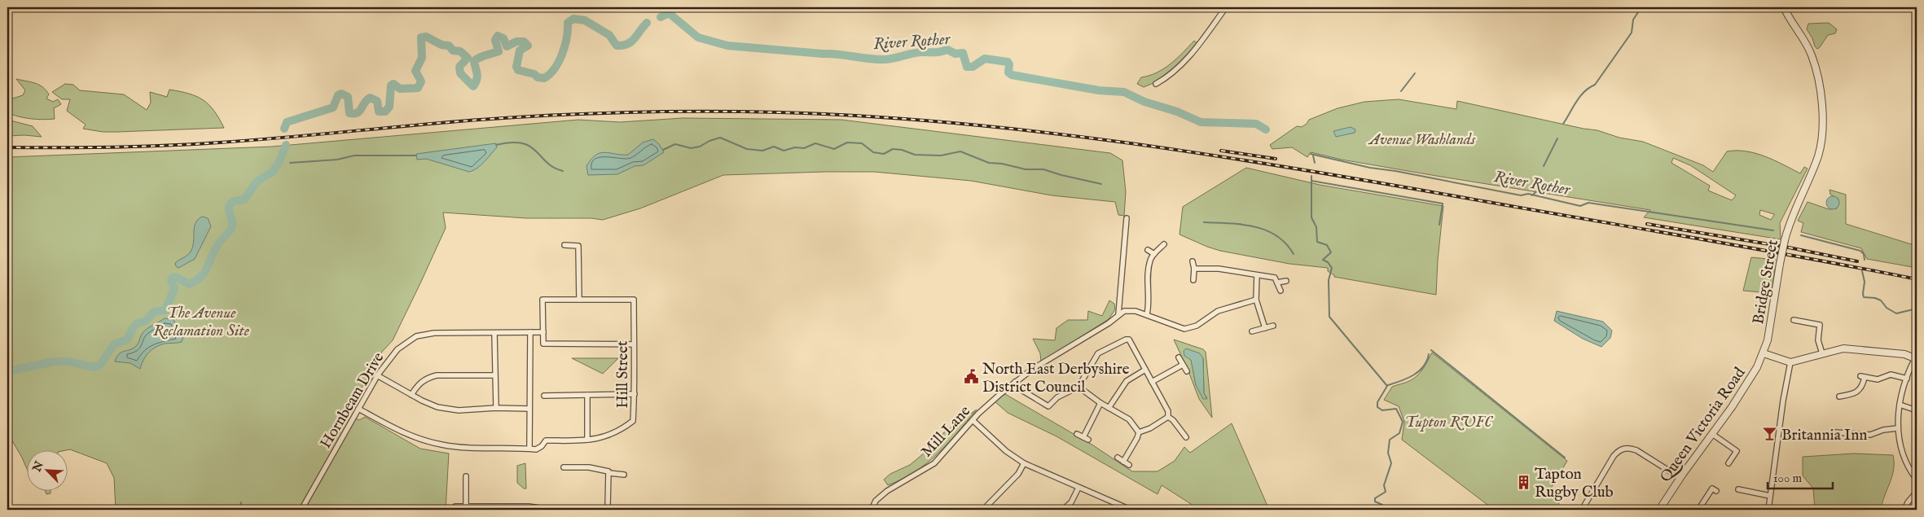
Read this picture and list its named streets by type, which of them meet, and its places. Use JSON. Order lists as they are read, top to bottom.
{
  "streets": {
    "street": [
      "Bridge Street",
      "Hill Street",
      "Hornbeam Drive",
      "Queen Victoria Road",
      "Mill Lane"
    ]
  },
  "crossings": [
    ["Bridge Street", "Queen Victoria Road"],
    ["Hill Street", "Hornbeam Drive"]
  ],
  "water": ["River Rother"],
  "parks": ["Avenue Washlands", "The Avenue Reclamation Site", "Tupton RUFC"],
  "places": {
    "public building": ["North East Derbyshire District Council"],
    "bar": ["Britannia Inn"],
    "building": ["Tapton Rugby Club"]
  },
  "scale_bar": "100 m",
  "north": "top left"
}
